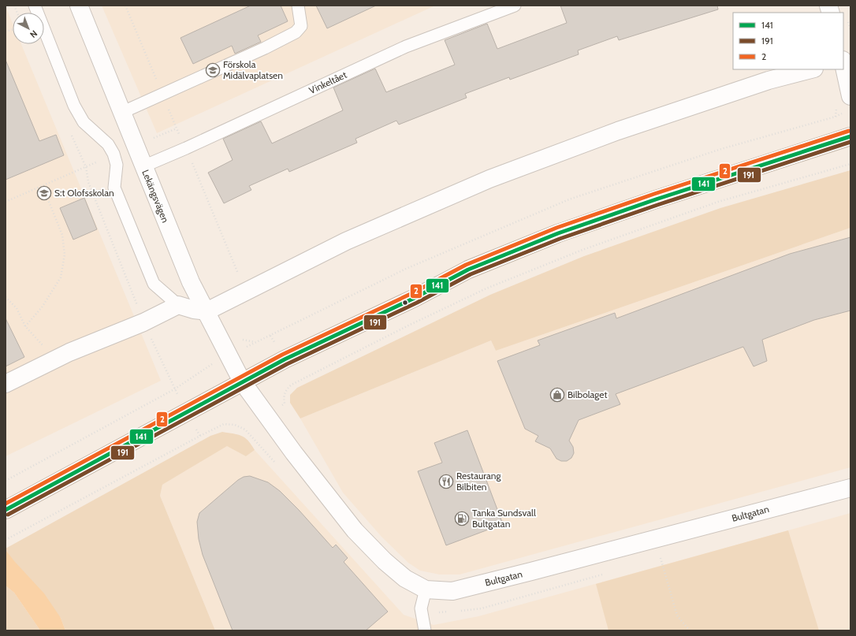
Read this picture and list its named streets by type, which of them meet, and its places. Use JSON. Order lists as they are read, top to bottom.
{
  "streets": {
    "street": ["Lekängsvägen", "Bultgatan"],
    "lane": ["Vinkeltået"]
  },
  "crossings": [
    ["Vinkeltået", "Lekängsvägen"],
    ["Lekängsvägen", "Bultgatan"]
  ],
  "places": {
    "school or university": ["Förskola Midälvaplatsen", "S:t Olofsskolan"],
    "shop": ["Bilbolaget"],
    "restaurant": ["Restaurang Bilbiten"],
    "fuel station": ["Tanka Sundsvall Bultgatan"]
  },
  "lines": ["transit line 2", "transit line 141", "transit line 191"],
  "legend": ["141", "191", "2"],
  "north": "bottom right"
}
